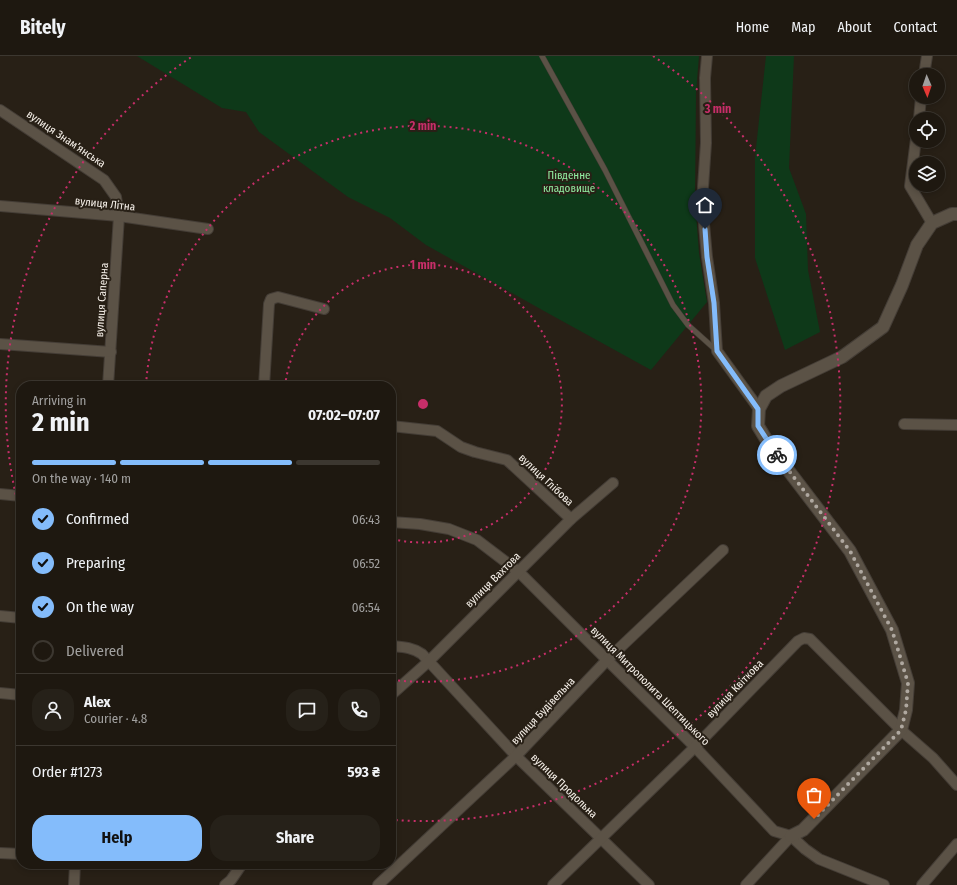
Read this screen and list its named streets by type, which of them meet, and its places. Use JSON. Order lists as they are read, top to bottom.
{
  "streets": {
    "street": [
      "вулиця Знам’янська",
      "вулиця Літна",
      "вулиця Саперна",
      "вулиця Глібова",
      "вулиця Вахтова",
      "вулиця Митрополита Шептицького",
      "вулиця Квіткова",
      "вулиця Будівельна",
      "вулиця Продольна"
    ]
  },
  "crossings": [
    ["вулиця Знам’янська", "вулиця Літна"],
    ["вулиця Знам’янська", "вулиця Саперна"],
    ["вулиця Літна", "вулиця Саперна"],
    ["вулиця Глібова", "вулиця Вахтова"],
    ["вулиця Вахтова", "вулиця Митрополита Шептицького"],
    ["вулиця Вахтова", "вулиця Продольна"],
    ["вулиця Митрополита Шептицького", "вулиця Квіткова"],
    ["вулиця Митрополита Шептицького", "вулиця Будівельна"],
    ["вулиця Квіткова", "вулиця Продольна"],
    ["вулиця Будівельна", "вулиця Продольна"]
  ],
  "parks": ["Південне кладовище"],
  "north": "bottom",
  "page": {
    "header": "Bitely",
    "nav": [
      "Home",
      "Map",
      "About",
      "Contact"
    ],
    "heading": ["2 min", "Arriving in", "07:02–07:07"],
    "panel": [
      "Alex",
      "Courier · 4.8",
      "Order #1273",
      "593 ₴"
    ],
    "bar": "On the way · 140 m",
    "list": [
      ["Confirmed", "06:43"],
      ["Preparing", "06:52"],
      ["On the way", "06:54"],
      "Delivered"
    ],
    "buttons": ["Help", "Share"]
  },
  "rings": ["3 min", "2 min", "1 min"]
}
